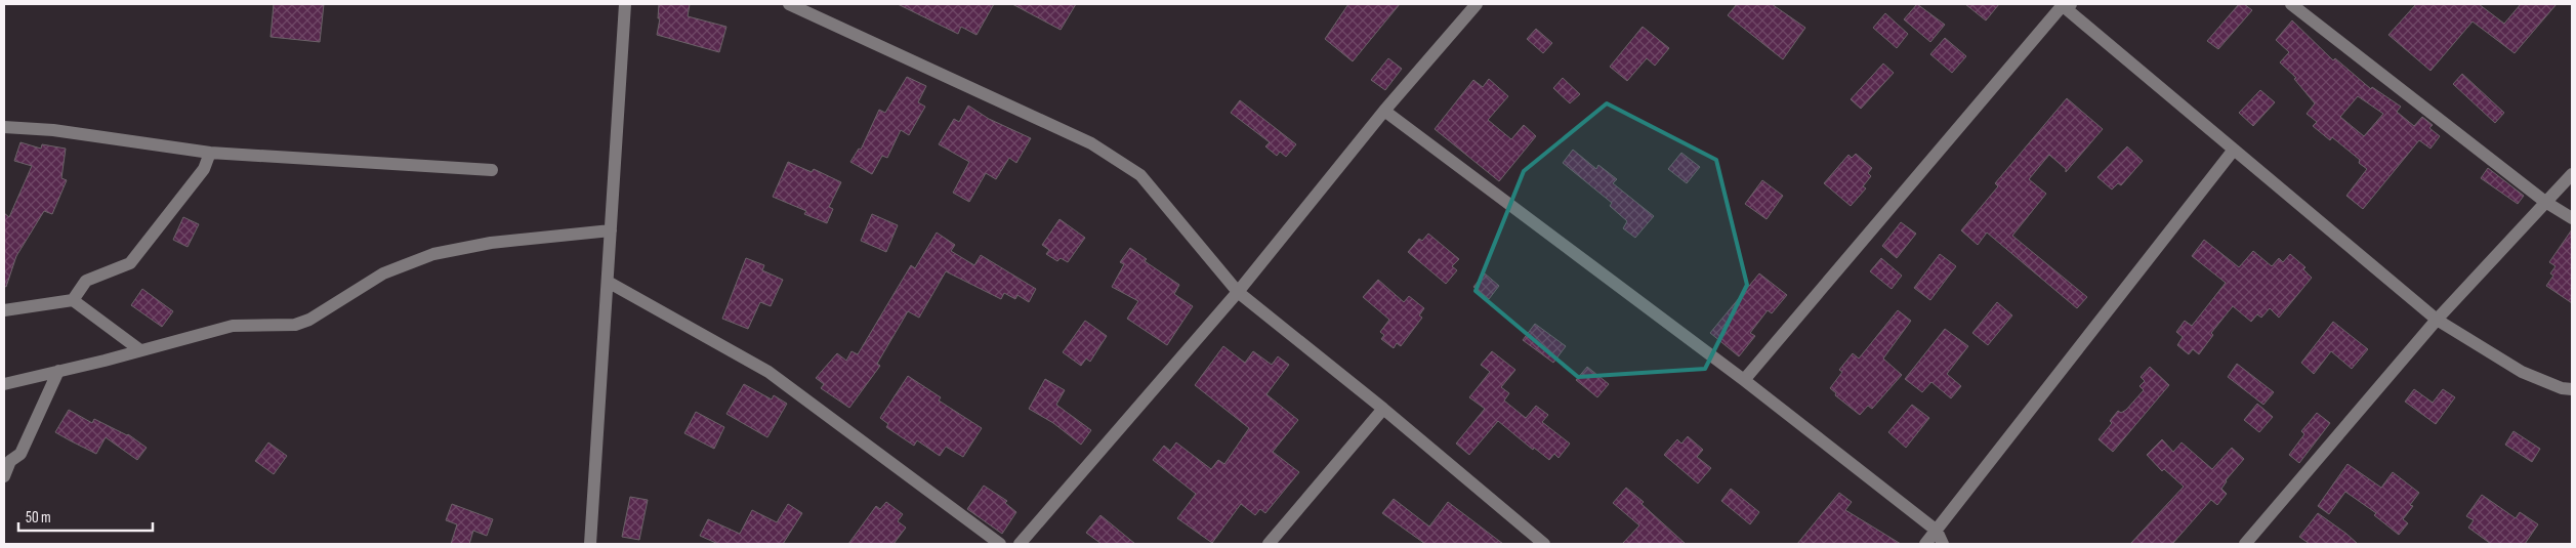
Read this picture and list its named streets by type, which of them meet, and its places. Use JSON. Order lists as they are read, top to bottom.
{
  "scale_bar": "50 m"
}
